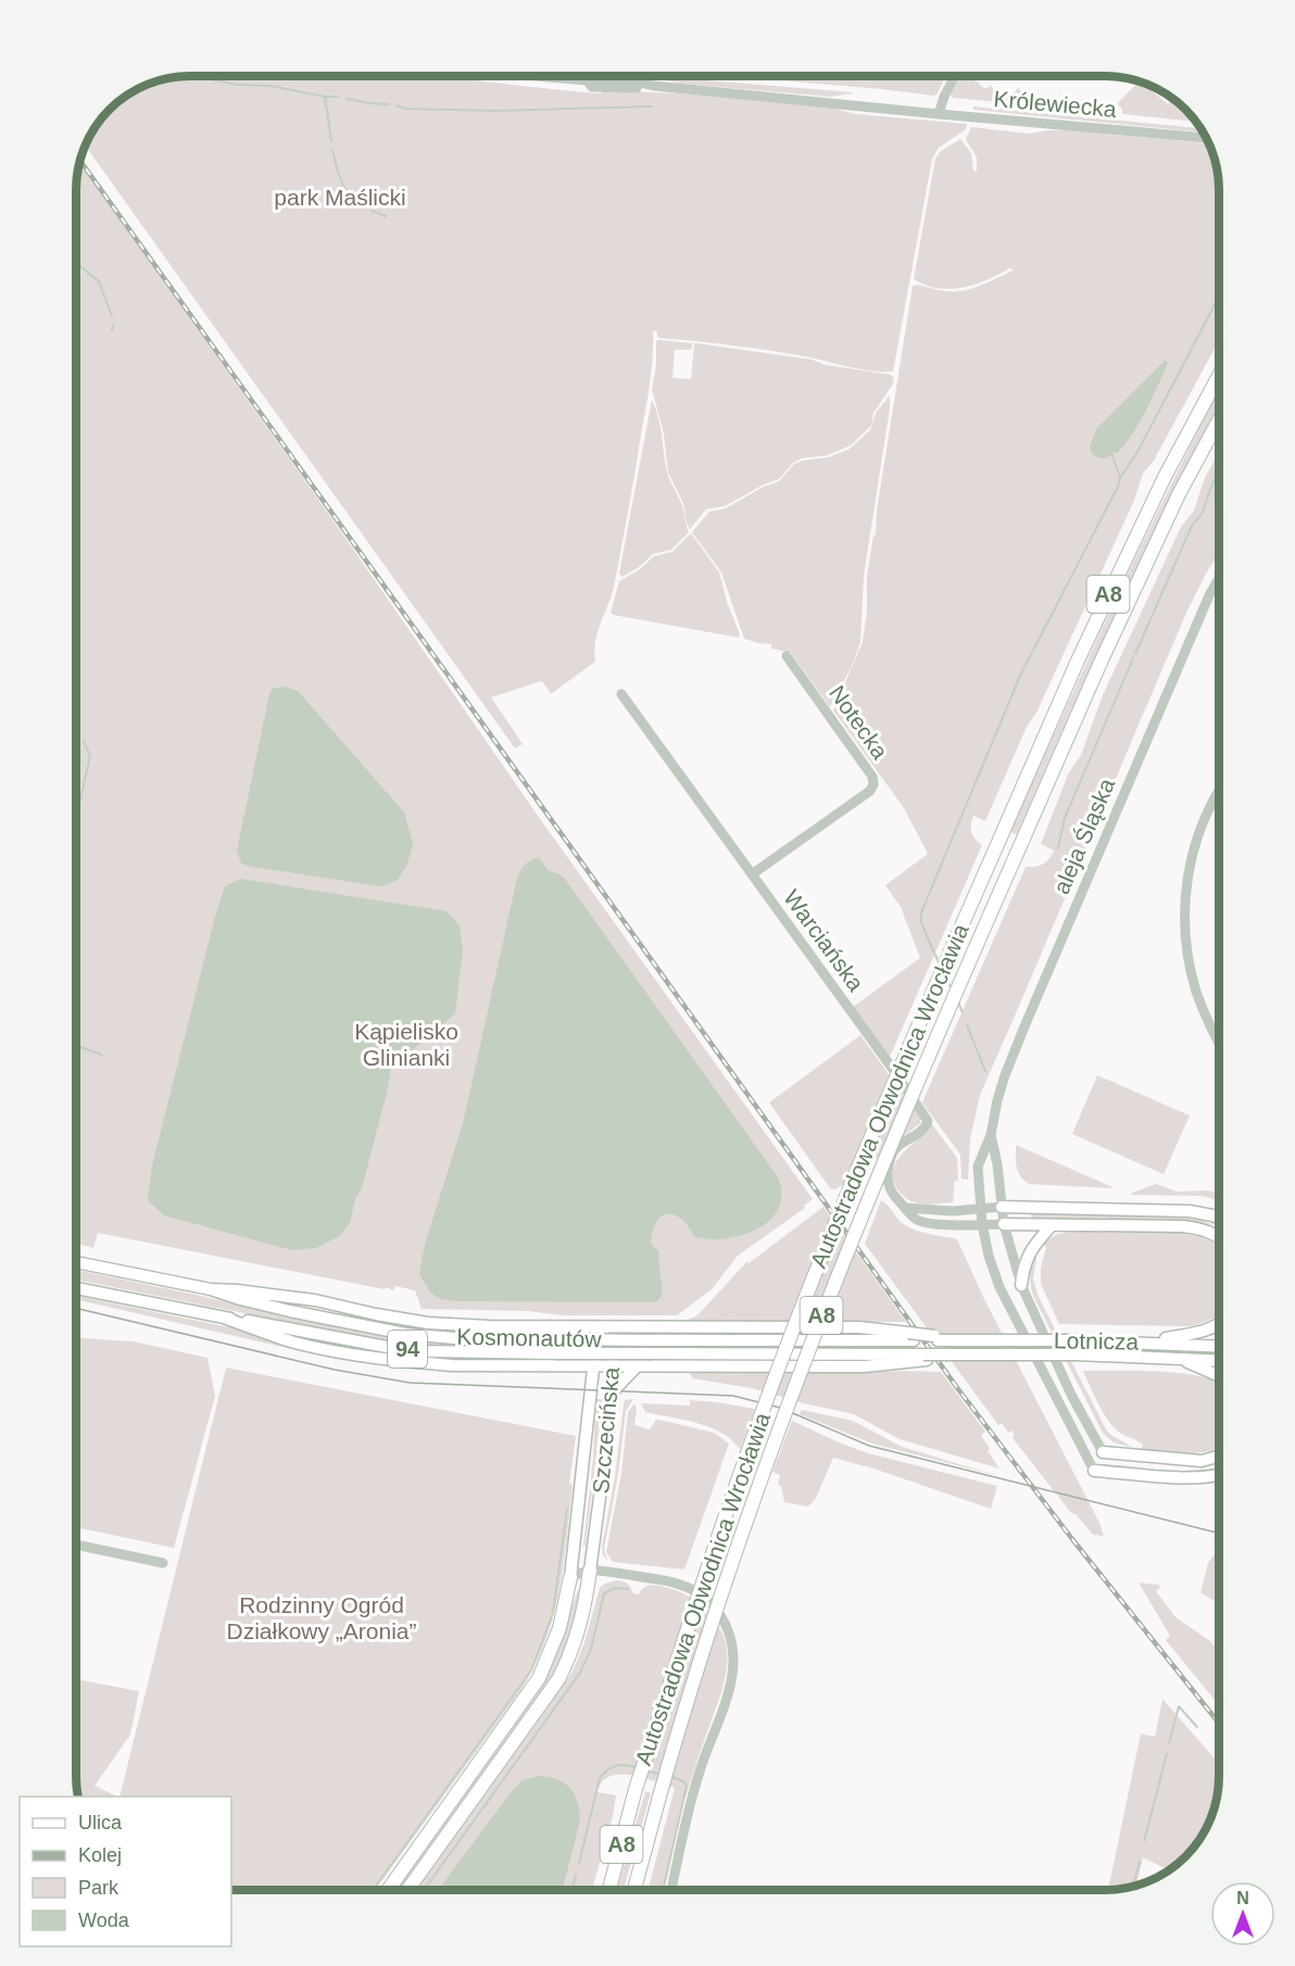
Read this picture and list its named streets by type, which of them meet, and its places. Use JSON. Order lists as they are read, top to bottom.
{
  "streets": {
    "highway": ["A8", "Autostradowa Obwodnica Wrocławia"],
    "main road": [
      "Kosmonautów",
      "Lotnicza",
      "94",
      "Szczecińska"
    ],
    "street": [
      "Królewiecka",
      "Notecka",
      "aleja Śląska",
      "Warciańska"
    ]
  },
  "crossings": [
    ["Notecka", "Warciańska"],
    ["aleja Śląska", "Warciańska"],
    ["Kosmonautów", "Lotnicza"]
  ],
  "parks": ["park Maślicki", "Kąpielisko Glinianki", "Rodzinny Ogród Działkowy „Aronia”"],
  "legend": [
    "Ulica",
    "Kolej",
    "Park",
    "Woda"
  ],
  "north": "top"
}
